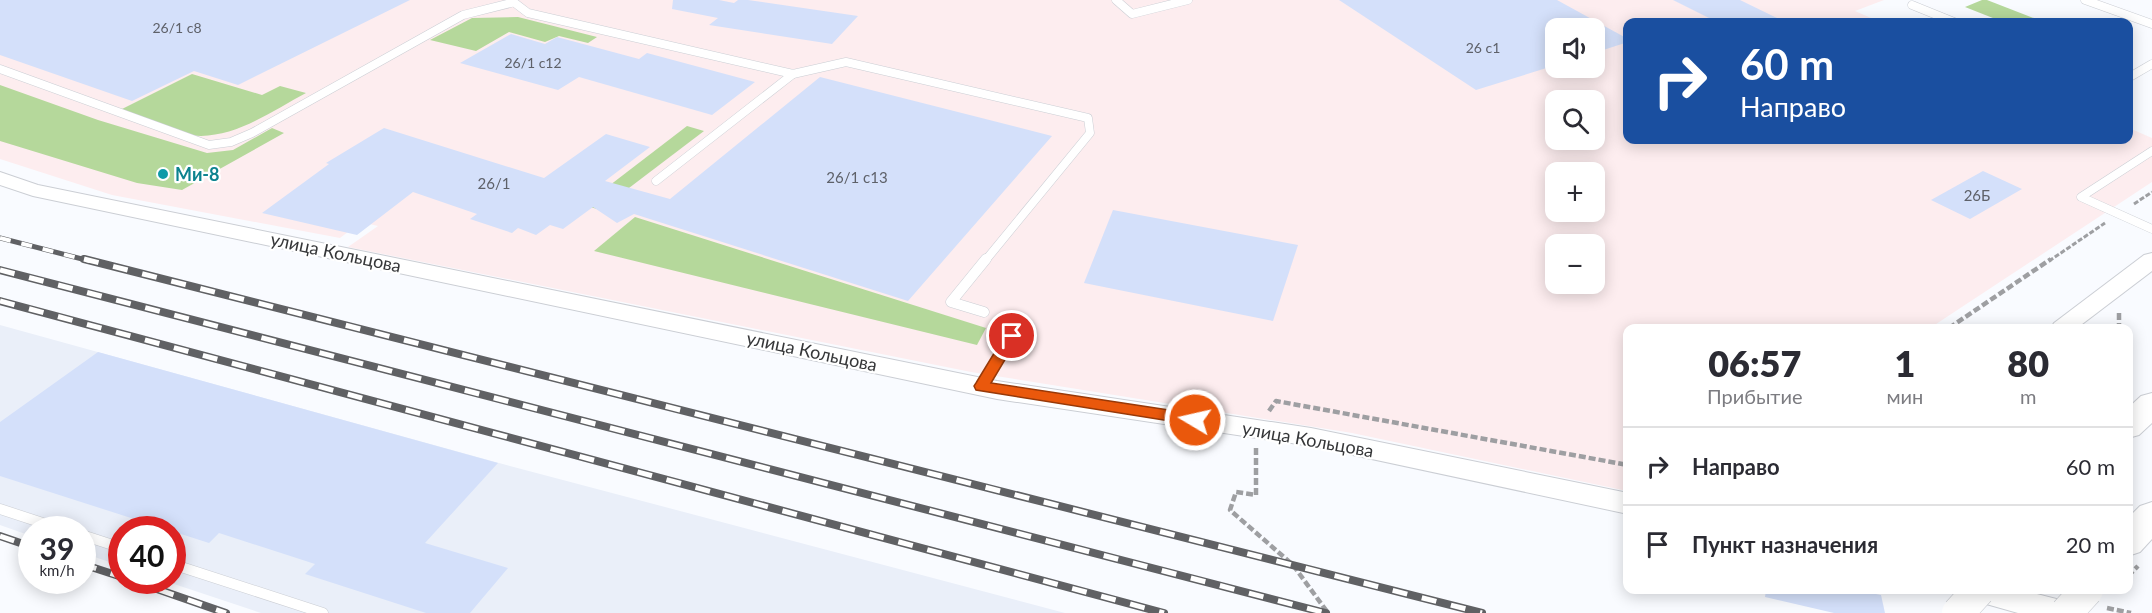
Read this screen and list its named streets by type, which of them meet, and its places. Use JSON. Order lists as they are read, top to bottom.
{
  "streets": {
    "street": ["улица Кольцова"]
  },
  "places": ["Ми-8"],
  "house_numbers": [
    "26/1 с8",
    "26 с1",
    "26/1 с12",
    "26/1 с13",
    "26/1",
    "26Б"
  ],
  "page": {
    "map_buttons": ["+", "−"],
    "turn": ["60 m", "Направо"],
    "eta": [
      "06:57",
      "Прибытие",
      "1",
      "мин",
      "80",
      "m"
    ],
    "list": [
      {
        "name": "Направо",
        "value": "60 m"
      },
      {
        "name": "Пункт назначения",
        "value": "20 m"
      }
    ],
    "speed": "39 km/h",
    "limit": "40"
  }
}
